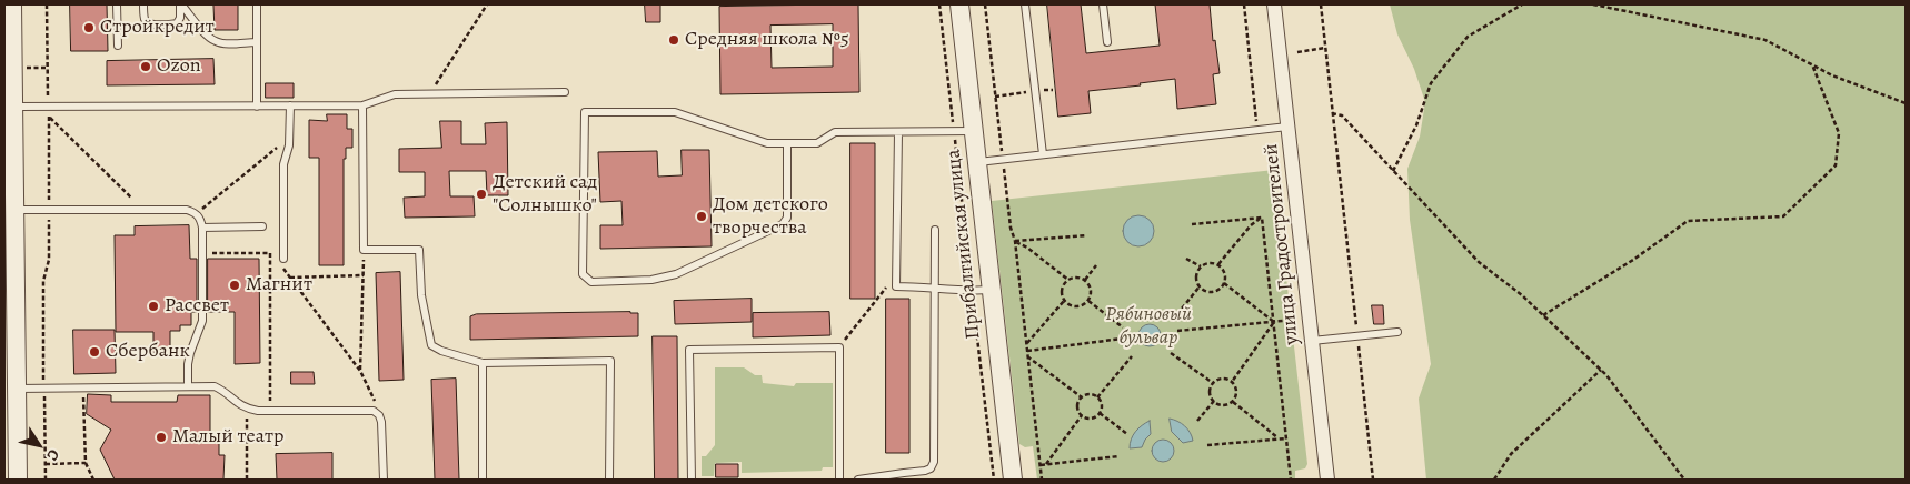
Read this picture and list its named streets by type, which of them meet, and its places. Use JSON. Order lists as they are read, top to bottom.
{
  "streets": {
    "street": ["Прибалтийская улица", "улица Градостроителей"]
  },
  "parks": ["Рябиновый бульвар"],
  "places": [
    "Стройкредит",
    "Средняя школа №5",
    "Ozon",
    "Детский сад \"Солнышко\"",
    "Дом детского творчества",
    "Магнит",
    "Рассвет",
    "Сбербанк",
    "Малый театр"
  ],
  "north": "bottom right"
}
